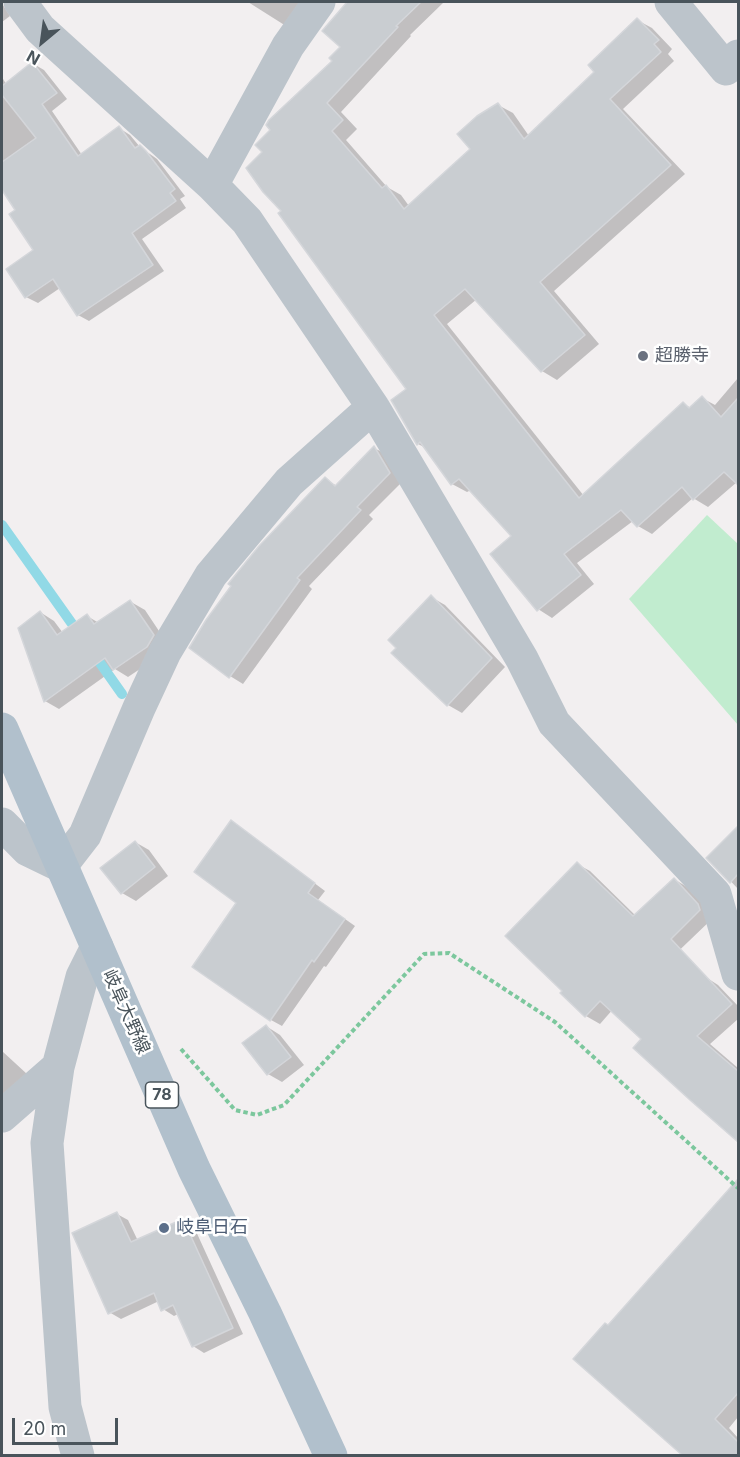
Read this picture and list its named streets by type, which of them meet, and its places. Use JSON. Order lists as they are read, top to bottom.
{
  "streets": {
    "main road": ["岐阜大野線", "78"]
  },
  "places": ["超勝寺", "岐阜日石"],
  "scale_bar": "20 m",
  "north": "bottom left"
}
